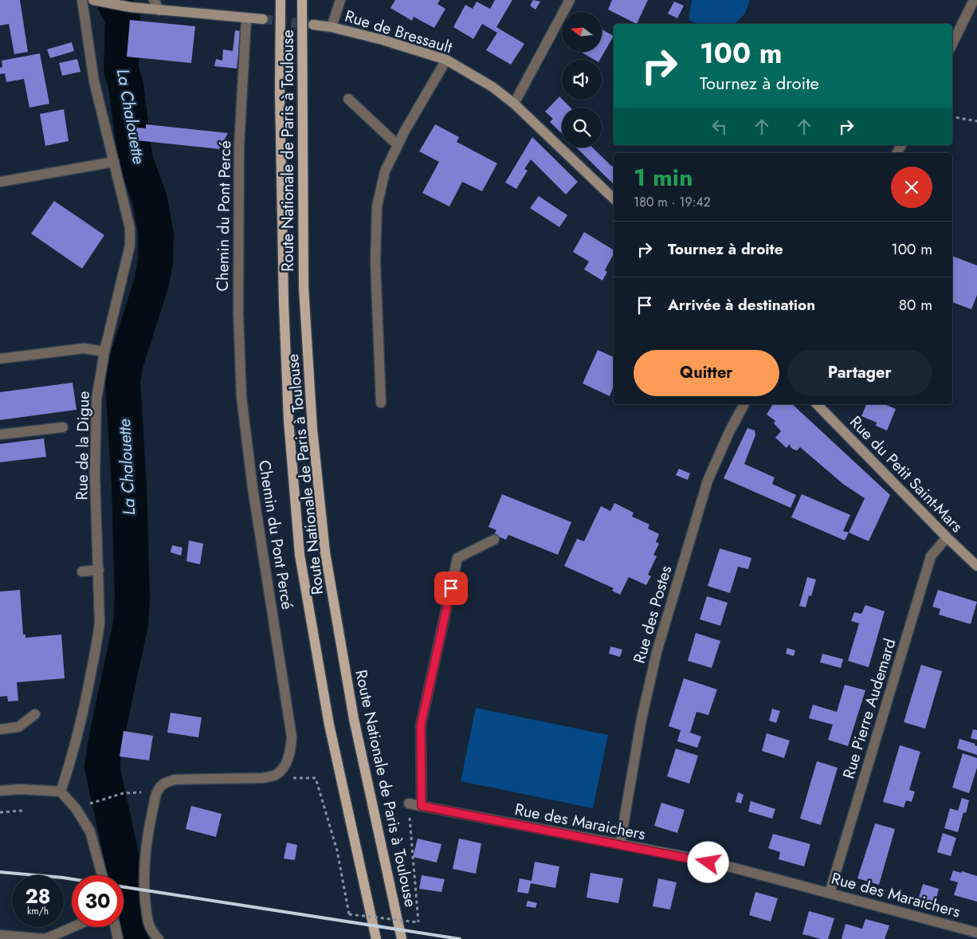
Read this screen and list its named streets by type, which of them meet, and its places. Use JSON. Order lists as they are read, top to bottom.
{
  "streets": {
    "main road": ["Route Nationale de Paris à Toulouse"],
    "street": [
      "Rue de Bressault",
      "Chemin du Pont Percé",
      "Rue de la Digue",
      "Rue du Petit Saint-Mars",
      "Rue des Postes",
      "Rue Pierre Audemard",
      "Rue des Maraichers"
    ]
  },
  "crossings": [
    ["Rue du Petit Saint-Mars", "Rue Pierre Audemard"],
    ["Rue des Postes", "Rue des Maraichers"],
    ["Rue Pierre Audemard", "Rue des Maraichers"]
  ],
  "water": ["La Chalouette"],
  "north": "left",
  "page": {
    "turn": ["100 m", "Tournez à droite"],
    "heading": ["1 min", "180 m · 19:42"],
    "list": [
      {
        "name": "Tournez à droite",
        "value": "100 m"
      },
      {
        "name": "Arrivée à destination",
        "value": "80 m"
      }
    ],
    "buttons": ["Quitter", "Partager"],
    "speed": "28 km/h",
    "limit": "30"
  }
}
